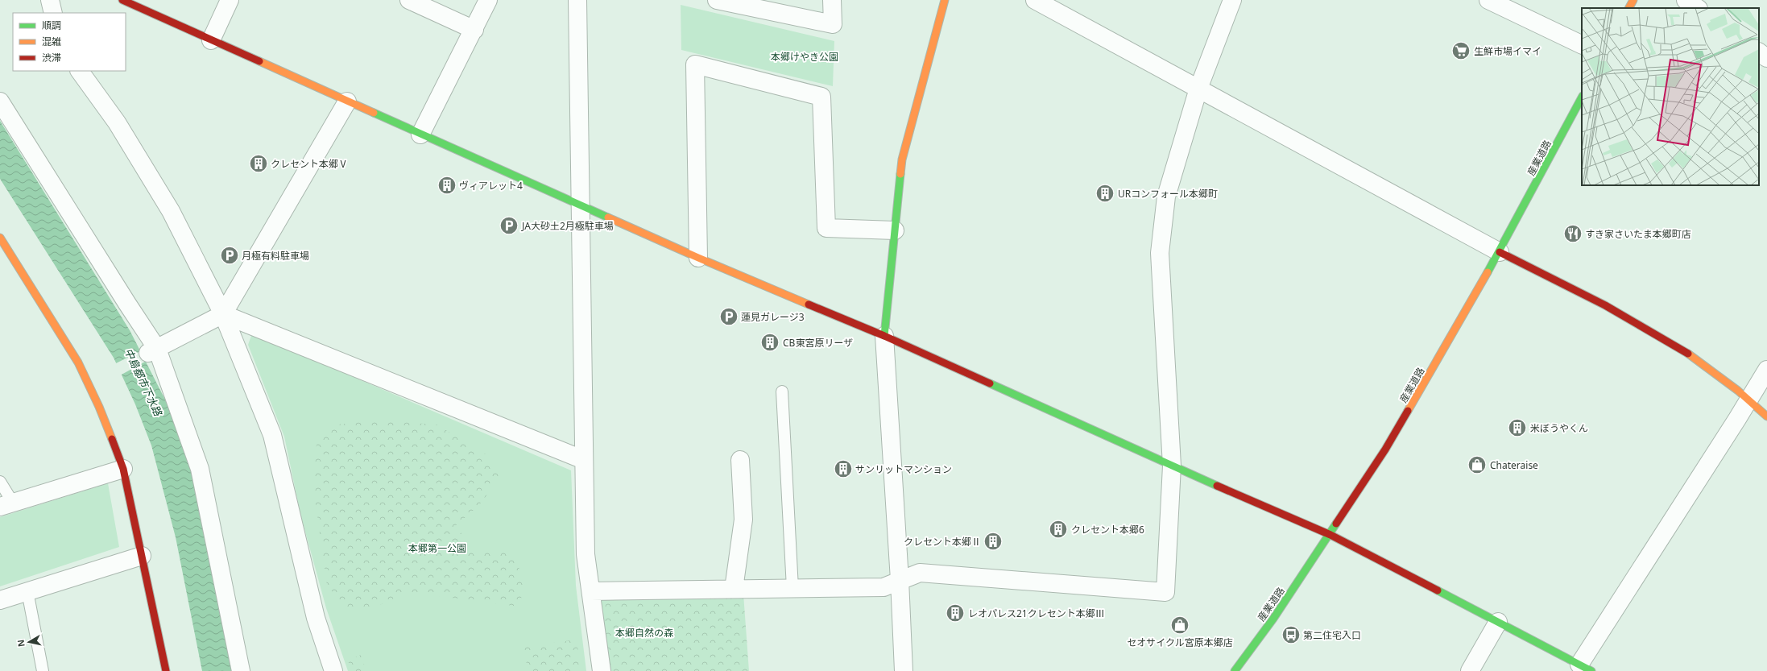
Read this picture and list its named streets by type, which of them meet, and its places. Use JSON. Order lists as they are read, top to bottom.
{
  "streets": {
    "street": ["産業道路"]
  },
  "water": ["中島都市下水路"],
  "parks": ["本郷けやき公園", "本郷第一公園", "本郷自然の森"],
  "places": {
    "supermarket": ["生鮮市場イマイ"],
    "building": [
      "クレセント本郷Ⅴ",
      "ヴィアレット4",
      "URコンフォール本郷町",
      "CB東宮原リーザ",
      "米ぼうやくん",
      "サンリットマンション",
      "クレセント本郷6",
      "クレセント本郷Ⅱ",
      "レオパレス21クレセント本郷Ⅲ"
    ],
    "parking": ["JA大砂土2月極駐車場", "月極有料駐車場", "蓮見ガレージ3"],
    "restaurant": ["すき家さいたま本郷町店"],
    "shop": ["Chateraise", "セオサイクル宮原本郷店"],
    "bus stop": ["第二住宅入口"]
  },
  "legend": ["順調", "混雑", "渋滞"],
  "north": "left"
}
